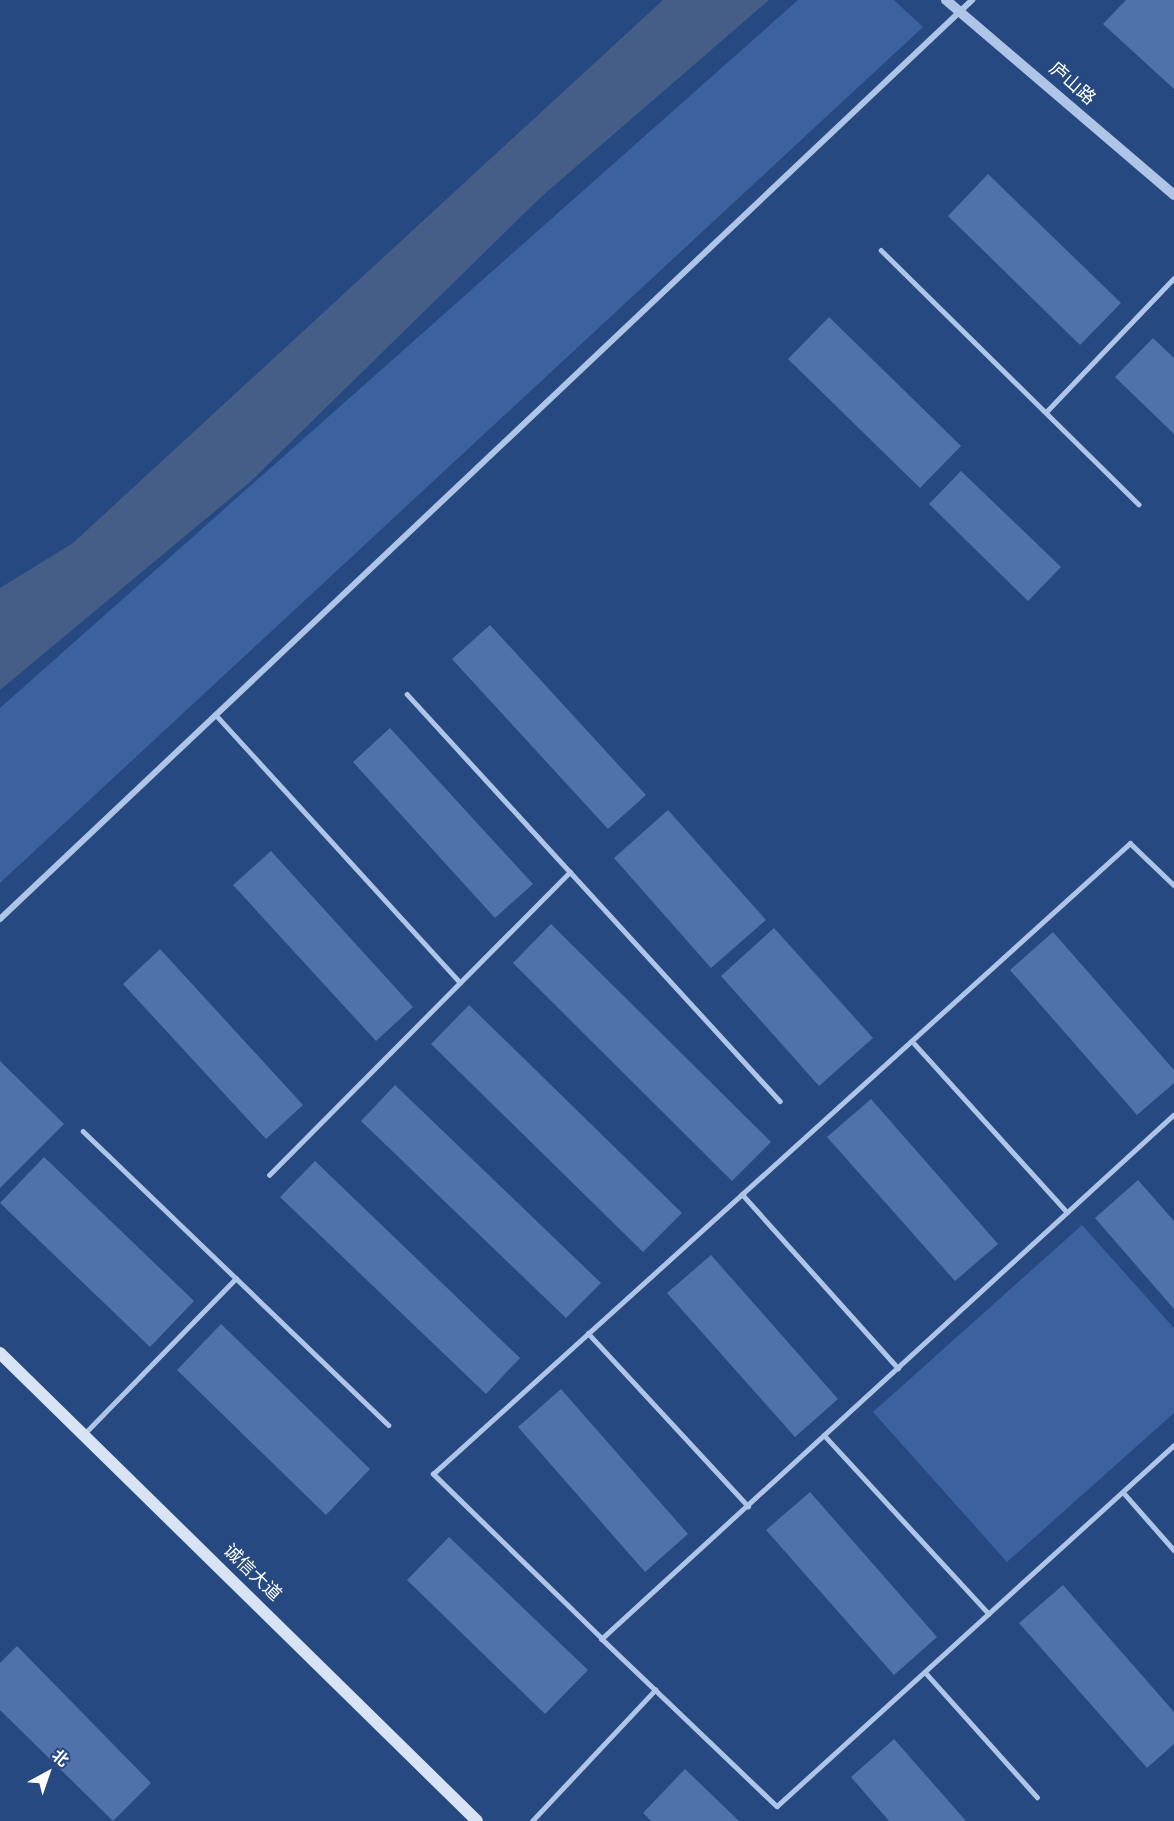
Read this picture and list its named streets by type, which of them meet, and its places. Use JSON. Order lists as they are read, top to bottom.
{
  "streets": {
    "main road": ["诚信大道"],
    "street": ["庐山路"]
  },
  "north": "top right"
}
